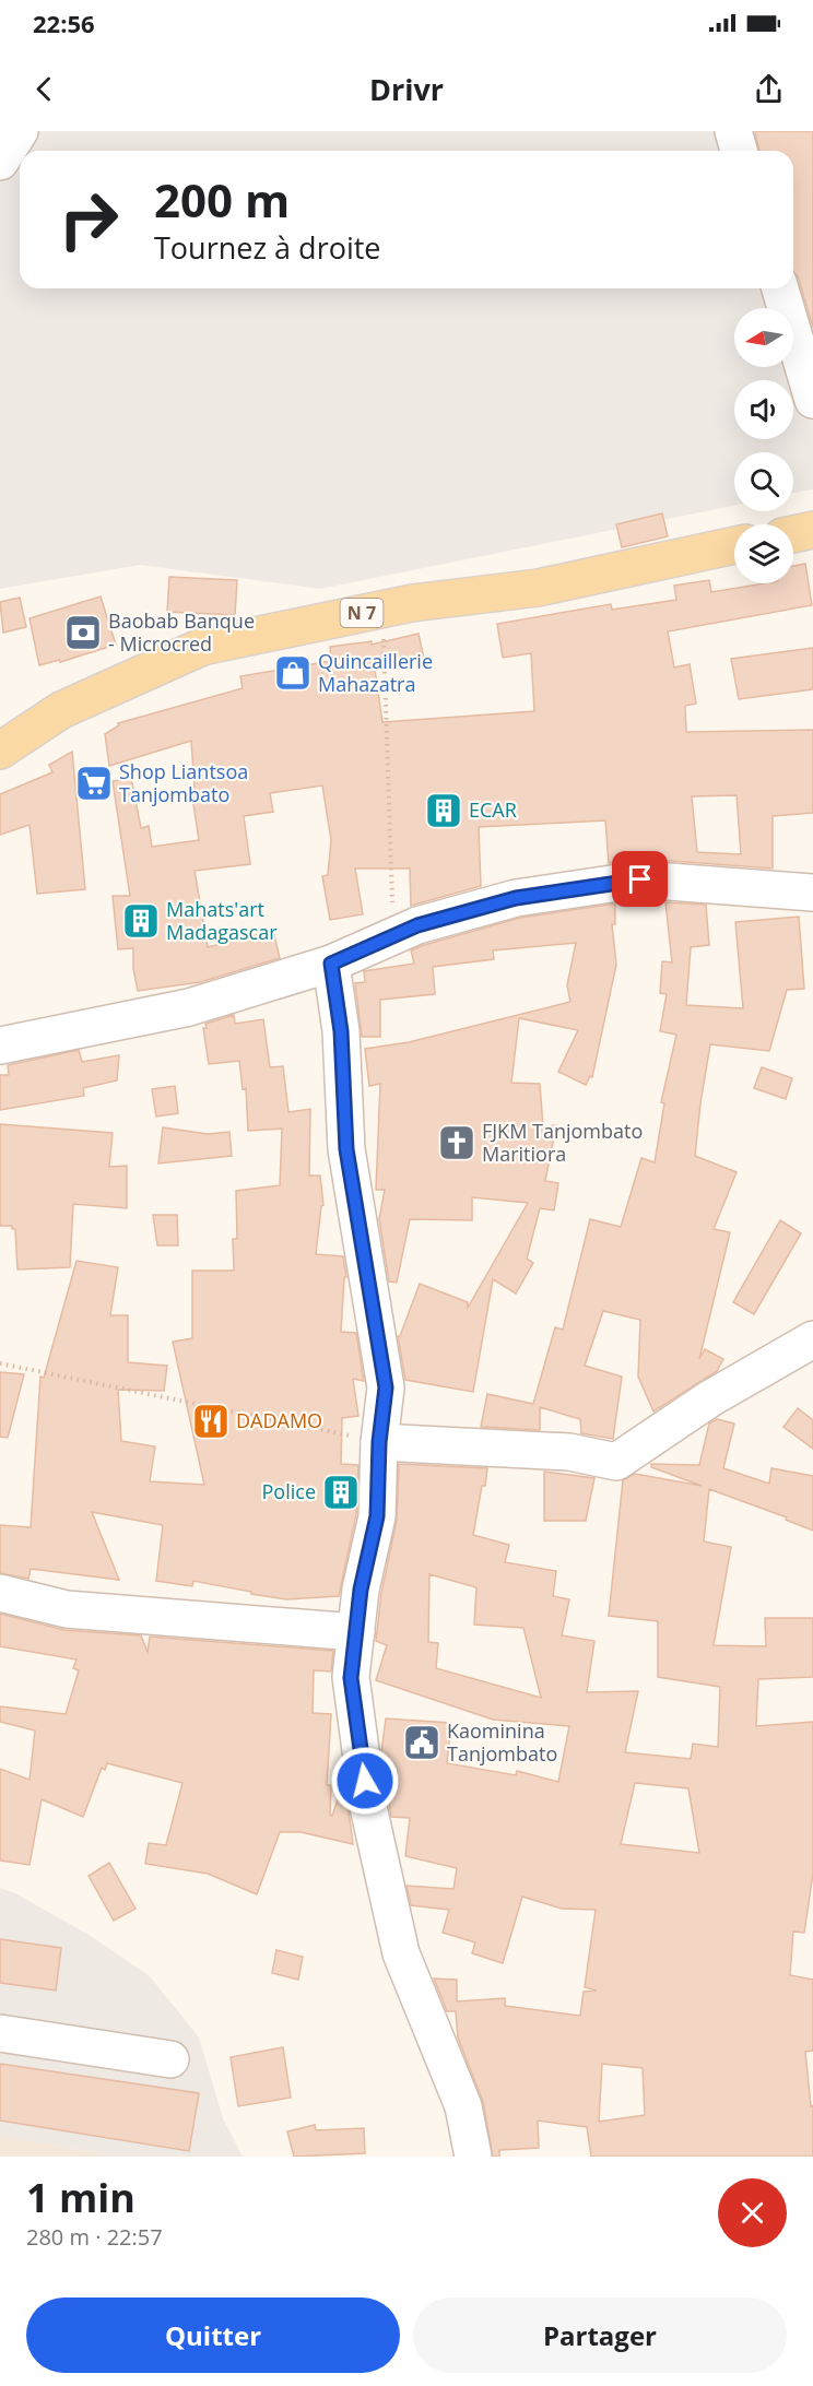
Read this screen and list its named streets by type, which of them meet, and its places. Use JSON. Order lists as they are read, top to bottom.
{
  "streets": {
    "main road": ["N 7"]
  },
  "places": {
    "bank": ["Baobab Banque - Microcred"],
    "shop": ["Quincaillerie Mahazatra"],
    "supermarket": ["Shop Liantsoa Tanjombato"],
    "building": ["ECAR", "Mahats'art Madagascar", "Police"],
    "church": ["FJKM Tanjombato Maritiora"],
    "restaurant": ["DADAMO"],
    "public building": ["Kaominina Tanjombato"]
  },
  "north": "left",
  "page": {
    "status": "22:56",
    "header": "Drivr",
    "turn": ["200 m", "Tournez à droite"],
    "heading": ["1 min", "280 m · 22:57"],
    "buttons": ["Quitter", "Partager"]
  }
}
